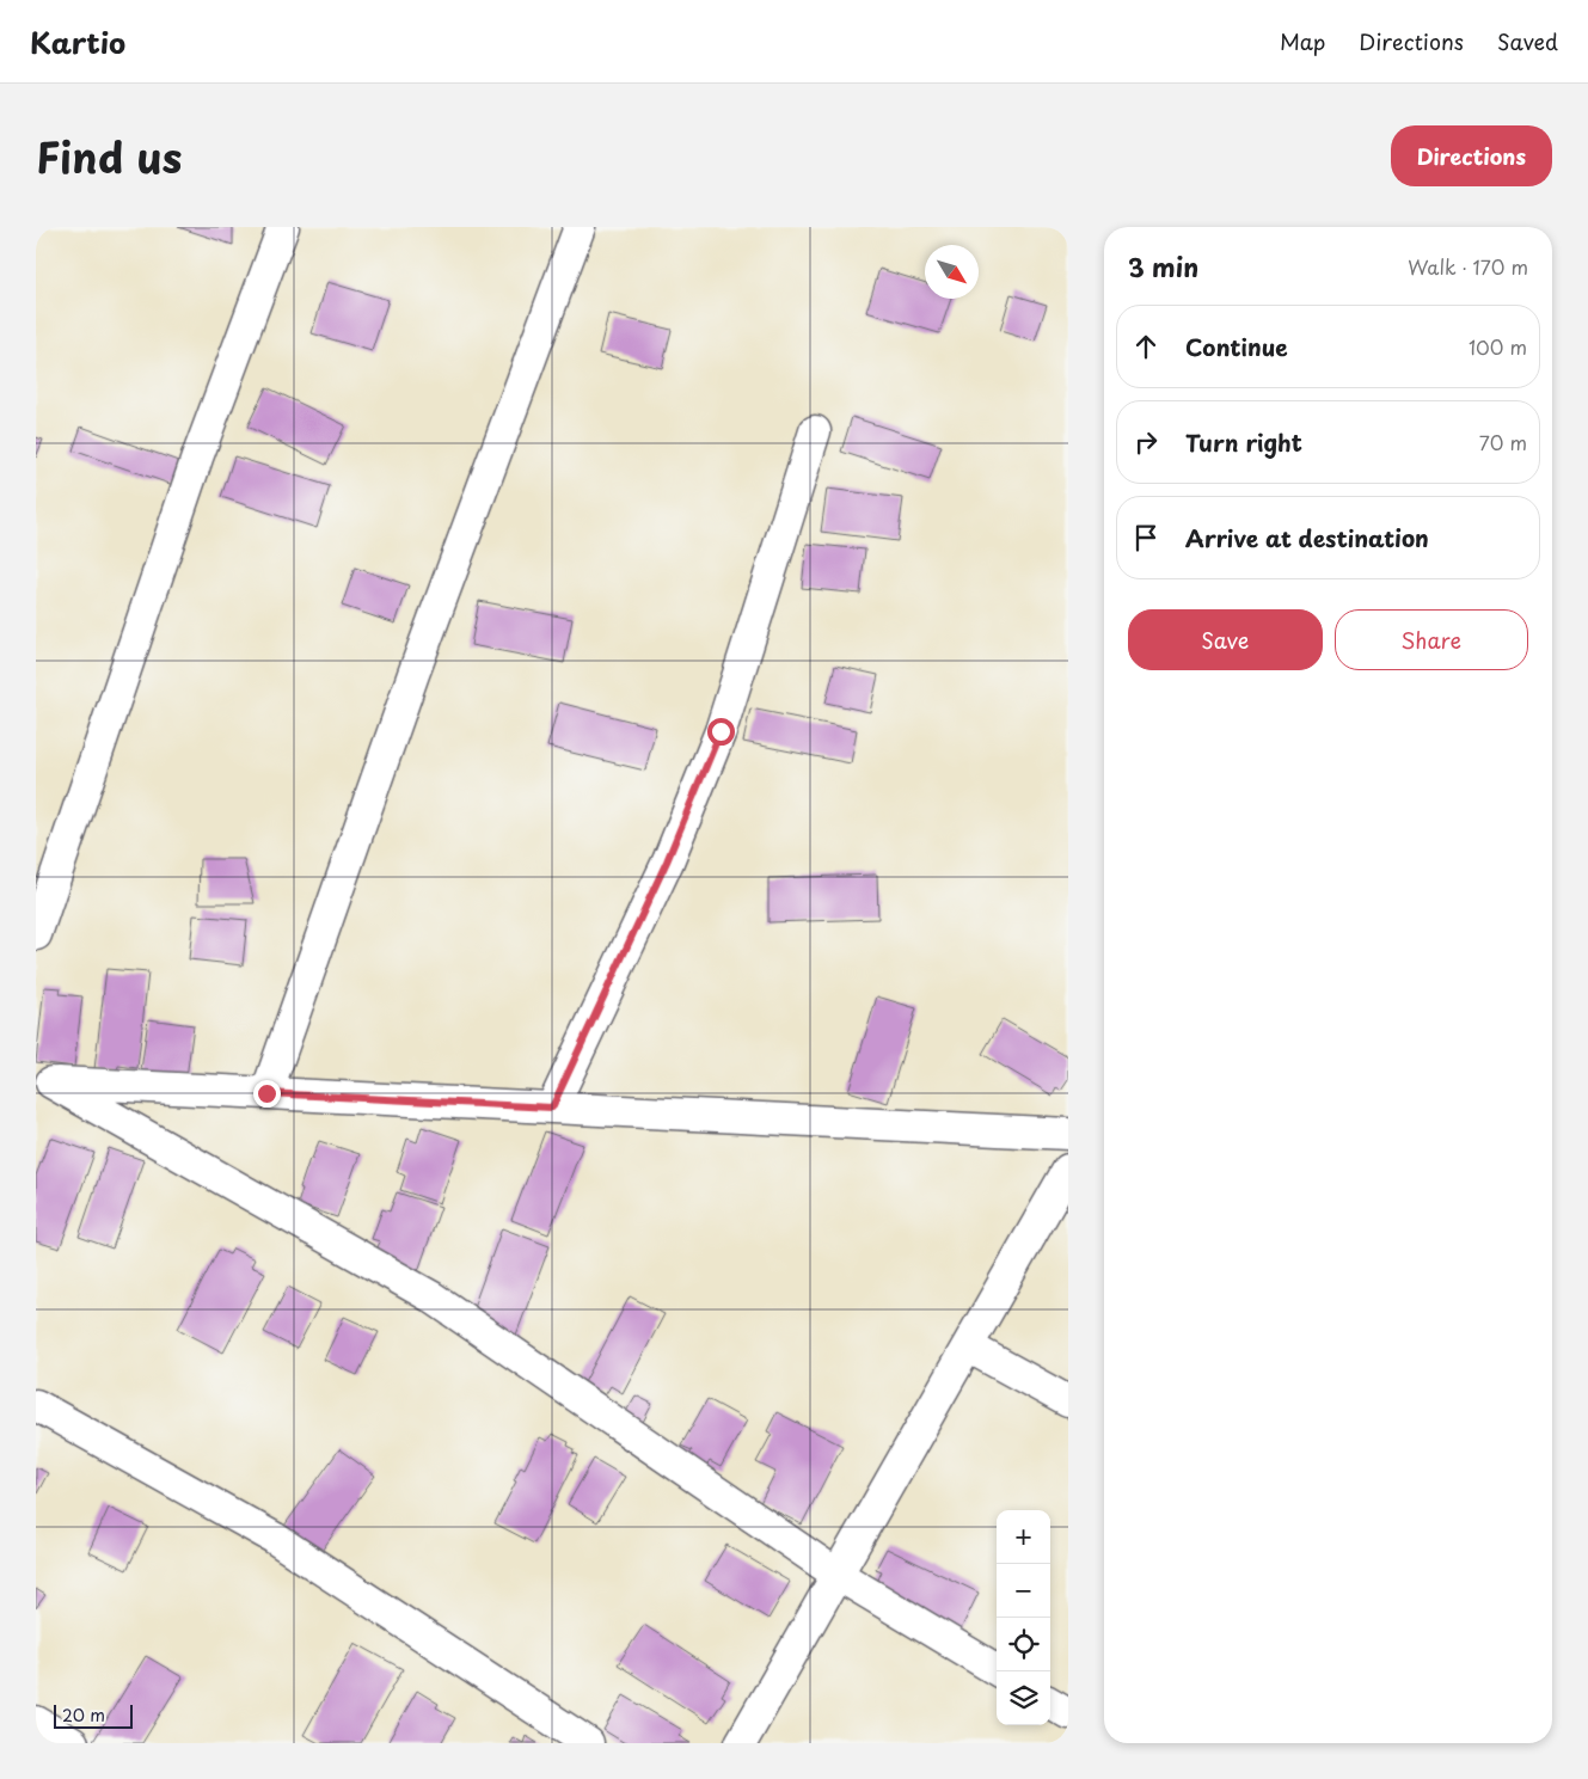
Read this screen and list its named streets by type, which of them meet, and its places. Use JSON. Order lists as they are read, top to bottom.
{
  "scale_bar": "20 m",
  "north": "bottom right",
  "page": {
    "header": "Kartio",
    "nav": ["Map", "Directions", "Saved"],
    "title": "Find us",
    "buttons": [
      "Directions",
      ["Save", "Share"]
    ],
    "heading": ["3 min", "Walk · 170 m"],
    "list": [
      ["Continue", "100 m"],
      ["Turn right", "70 m"],
      "Arrive at destination"
    ],
    "map_buttons": ["+", "−"],
    "scale": "20 m"
  }
}
